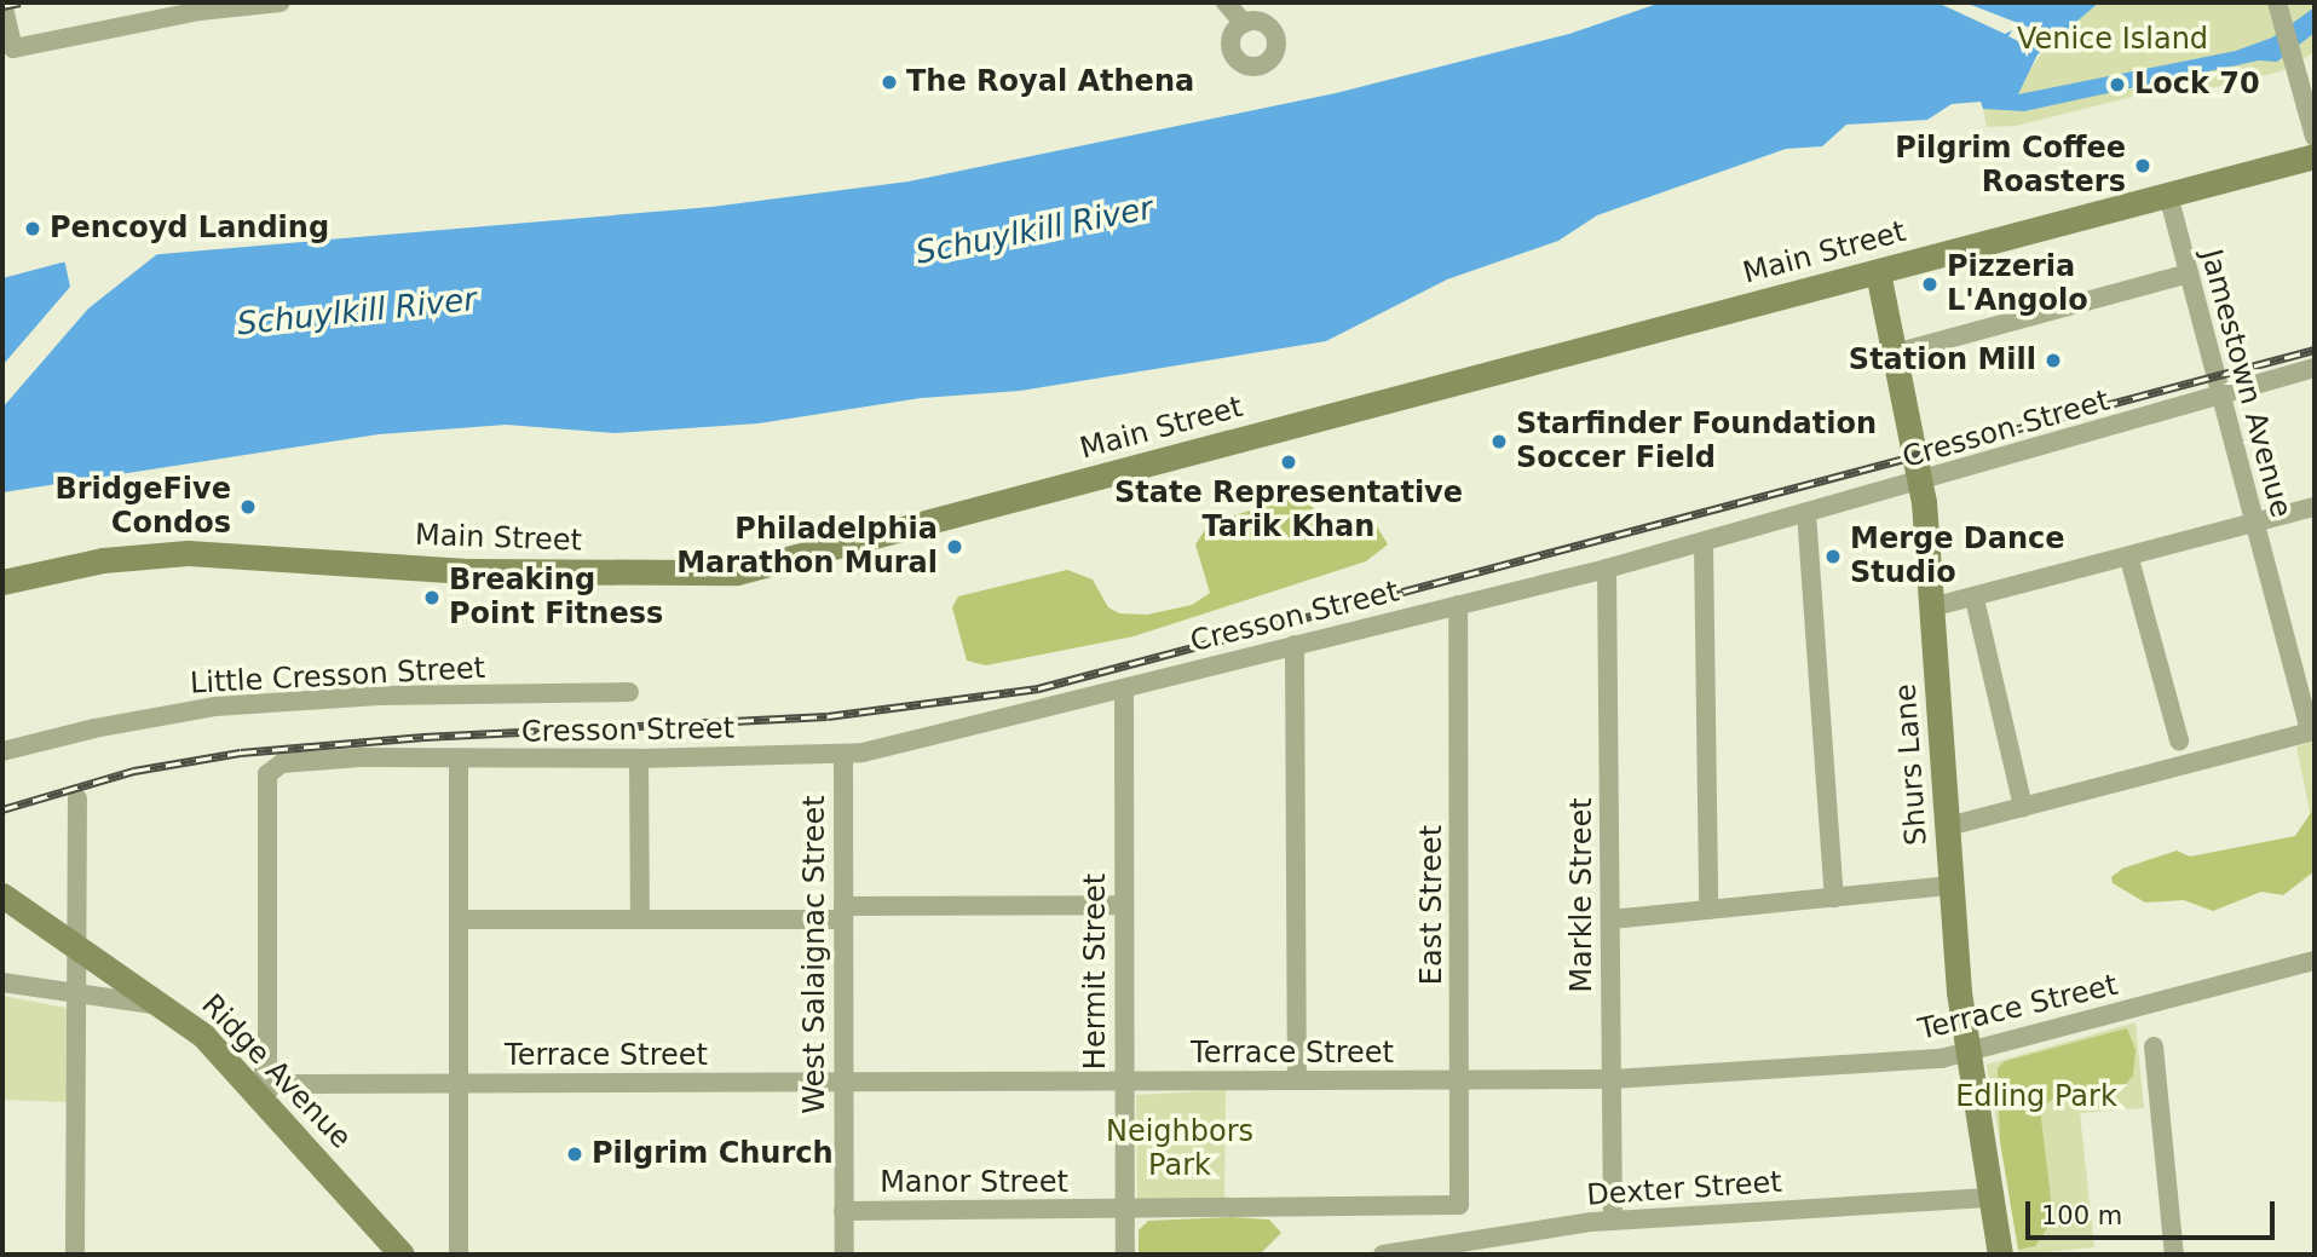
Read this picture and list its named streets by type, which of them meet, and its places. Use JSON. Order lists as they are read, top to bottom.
{
  "streets": {
    "street": [
      "Main Street",
      "Jamestown Avenue",
      "Cresson Street",
      "Little Cresson Street",
      "Shurs Lane",
      "Markle Street",
      "East Street",
      "West Salaignac Street",
      "Hermit Street",
      "Terrace Street",
      "Ridge Avenue",
      "Manor Street",
      "Dexter Street"
    ]
  },
  "crossings": [
    ["Main Street", "Jamestown Avenue"],
    ["Main Street", "Shurs Lane"],
    ["Jamestown Avenue", "Cresson Street"],
    ["Cresson Street", "Shurs Lane"],
    ["Cresson Street", "Markle Street"],
    ["Cresson Street", "East Street"],
    ["Cresson Street", "West Salaignac Street"],
    ["Cresson Street", "Hermit Street"],
    ["Cresson Street", "Terrace Street"],
    ["Cresson Street", "Ridge Avenue"],
    ["Shurs Lane", "Terrace Street"],
    ["Shurs Lane", "Dexter Street"],
    ["Markle Street", "Terrace Street"],
    ["Markle Street", "Dexter Street"],
    ["East Street", "Terrace Street"],
    ["East Street", "Manor Street"],
    ["West Salaignac Street", "Terrace Street"],
    ["West Salaignac Street", "Manor Street"],
    ["Hermit Street", "Terrace Street"],
    ["Hermit Street", "Manor Street"],
    ["Terrace Street", "Ridge Avenue"]
  ],
  "water": ["Schuylkill River"],
  "parks": ["Venice Island", "Edling Park", "Neighbors Park"],
  "places": [
    "The Royal Athena",
    "Lock 70",
    "Pilgrim Coffee Roasters",
    "Pencoyd Landing",
    "Pizzeria L'Angolo",
    "Station Mill",
    "Starfinder Foundation Soccer Field",
    "State Representative Tarik Khan",
    "BridgeFive Condos",
    "Philadelphia Marathon Mural",
    "Merge Dance Studio",
    "Breaking Point Fitness",
    "Pilgrim Church"
  ],
  "scale_bar": "100 m"
}
